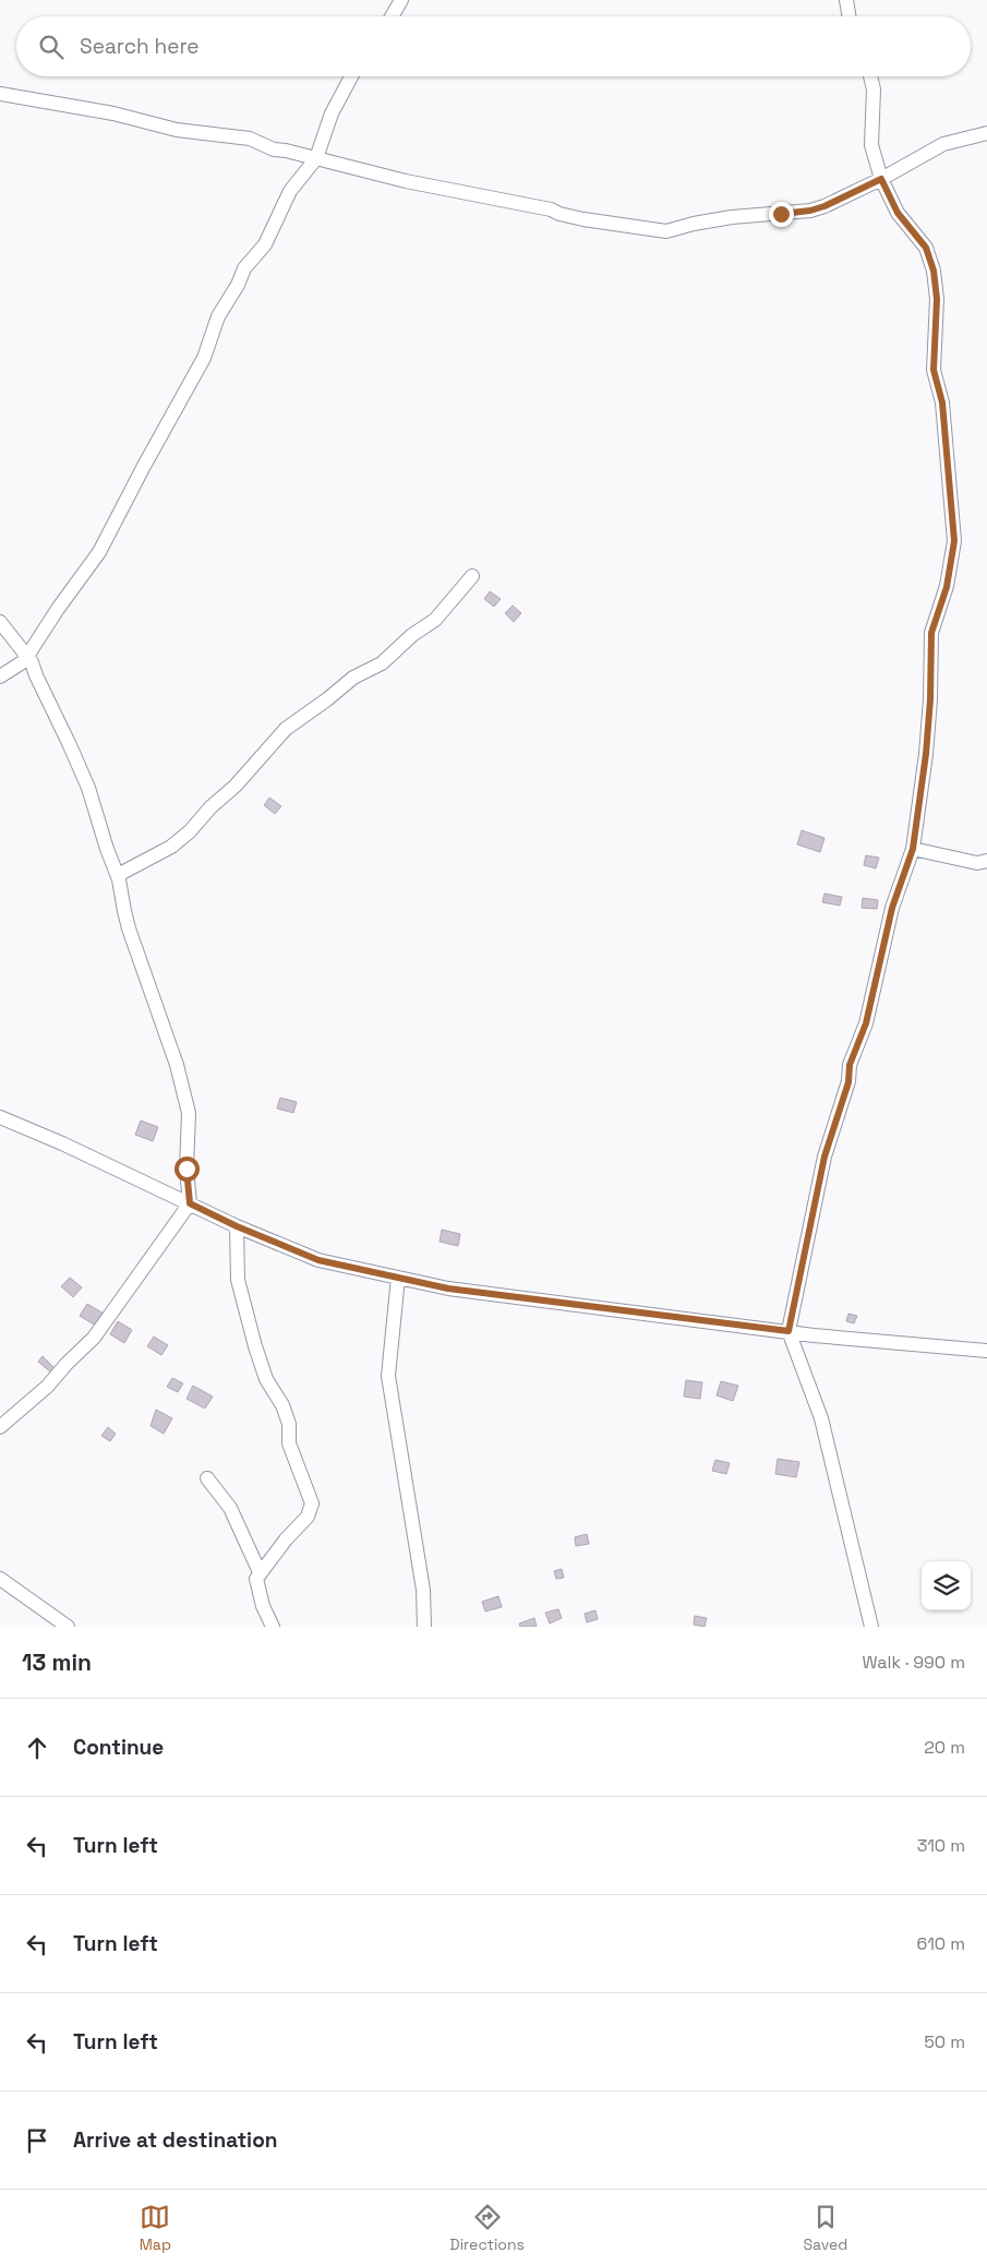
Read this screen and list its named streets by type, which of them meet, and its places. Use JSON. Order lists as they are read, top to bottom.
{
  "page": {
    "search": "Search here",
    "heading": ["13 min", "Walk · 990 m"],
    "list": [
      ["Continue", "20 m"],
      ["Turn left", "310 m"],
      ["Turn left", "610 m"],
      ["Turn left", "50 m"],
      "Arrive at destination"
    ],
    "nav": ["Map", "Directions", "Saved"]
  }
}
